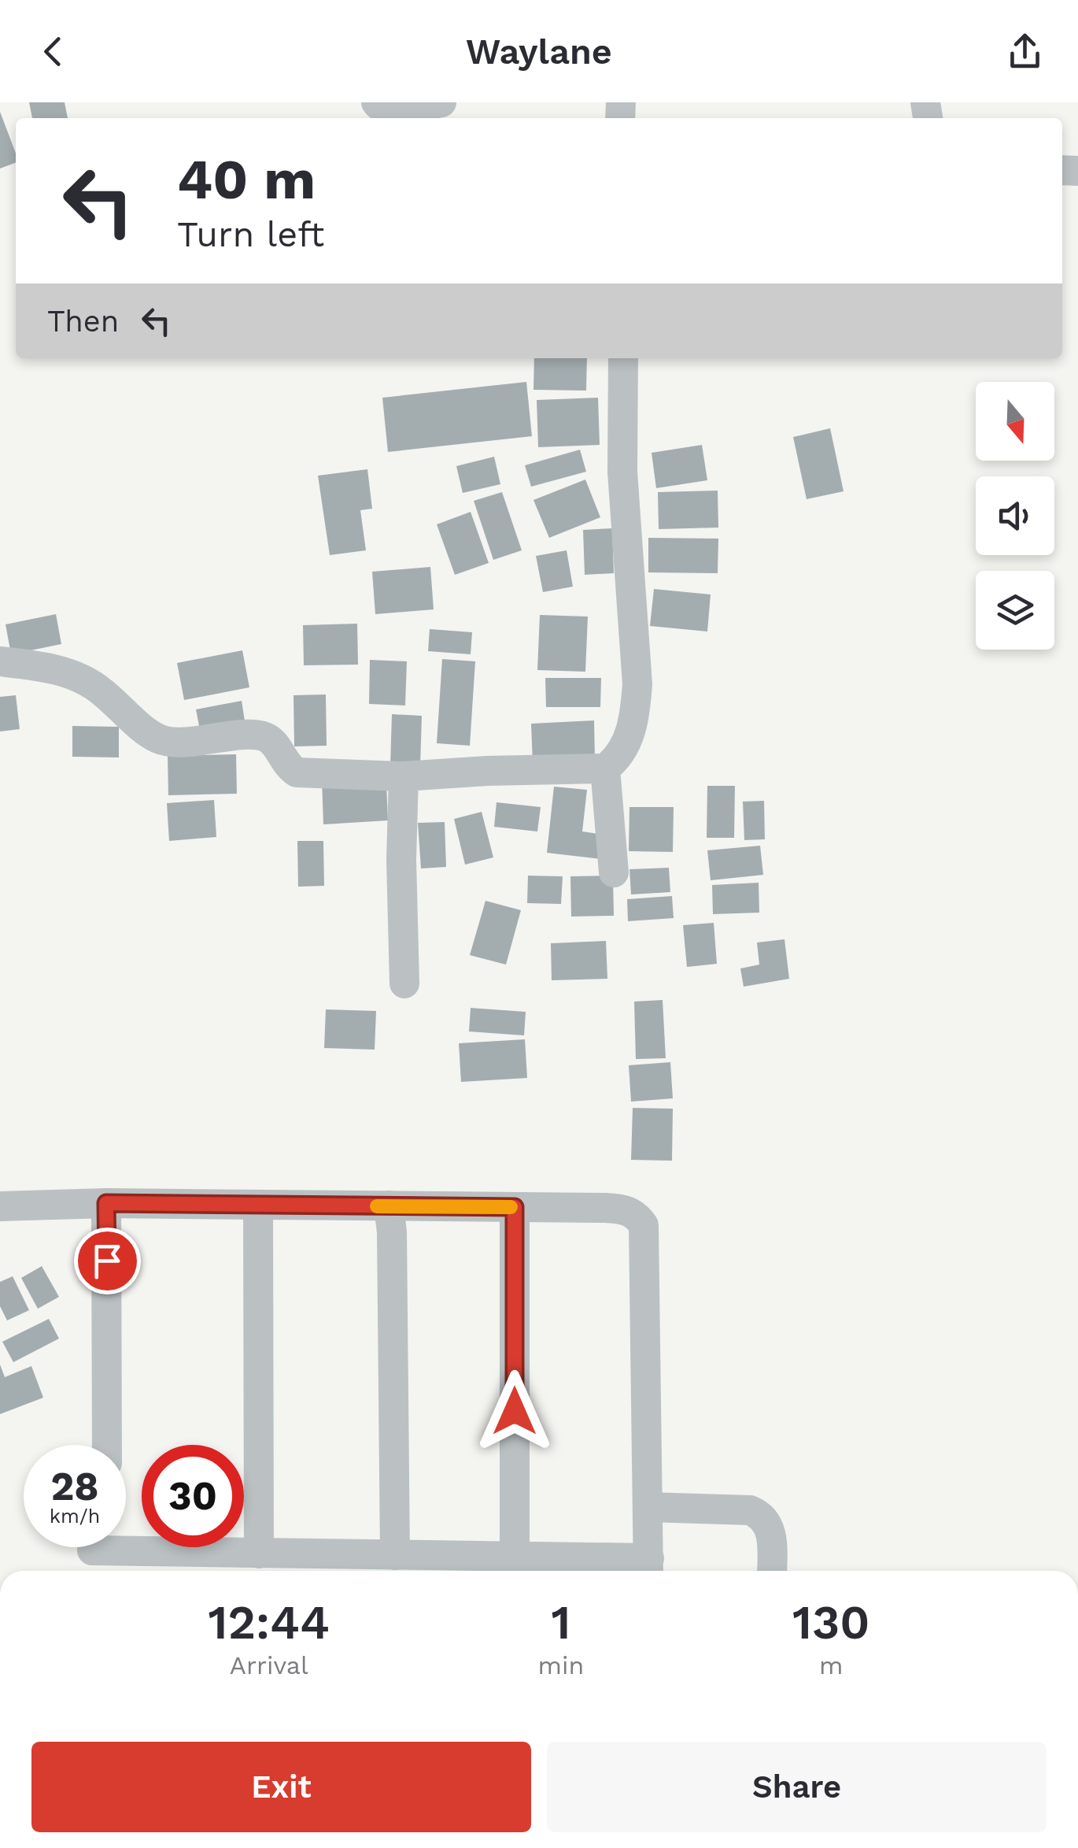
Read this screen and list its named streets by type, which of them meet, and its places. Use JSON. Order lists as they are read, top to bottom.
{
  "north": "bottom",
  "page": {
    "header": "Waylane",
    "turn": ["40 m", "Turn left"],
    "then": "Then",
    "speed": "28 km/h",
    "limit": "30",
    "eta": [
      "12:44",
      "Arrival",
      "1",
      "min",
      "130",
      "m"
    ],
    "buttons": ["Exit", "Share"]
  }
}
